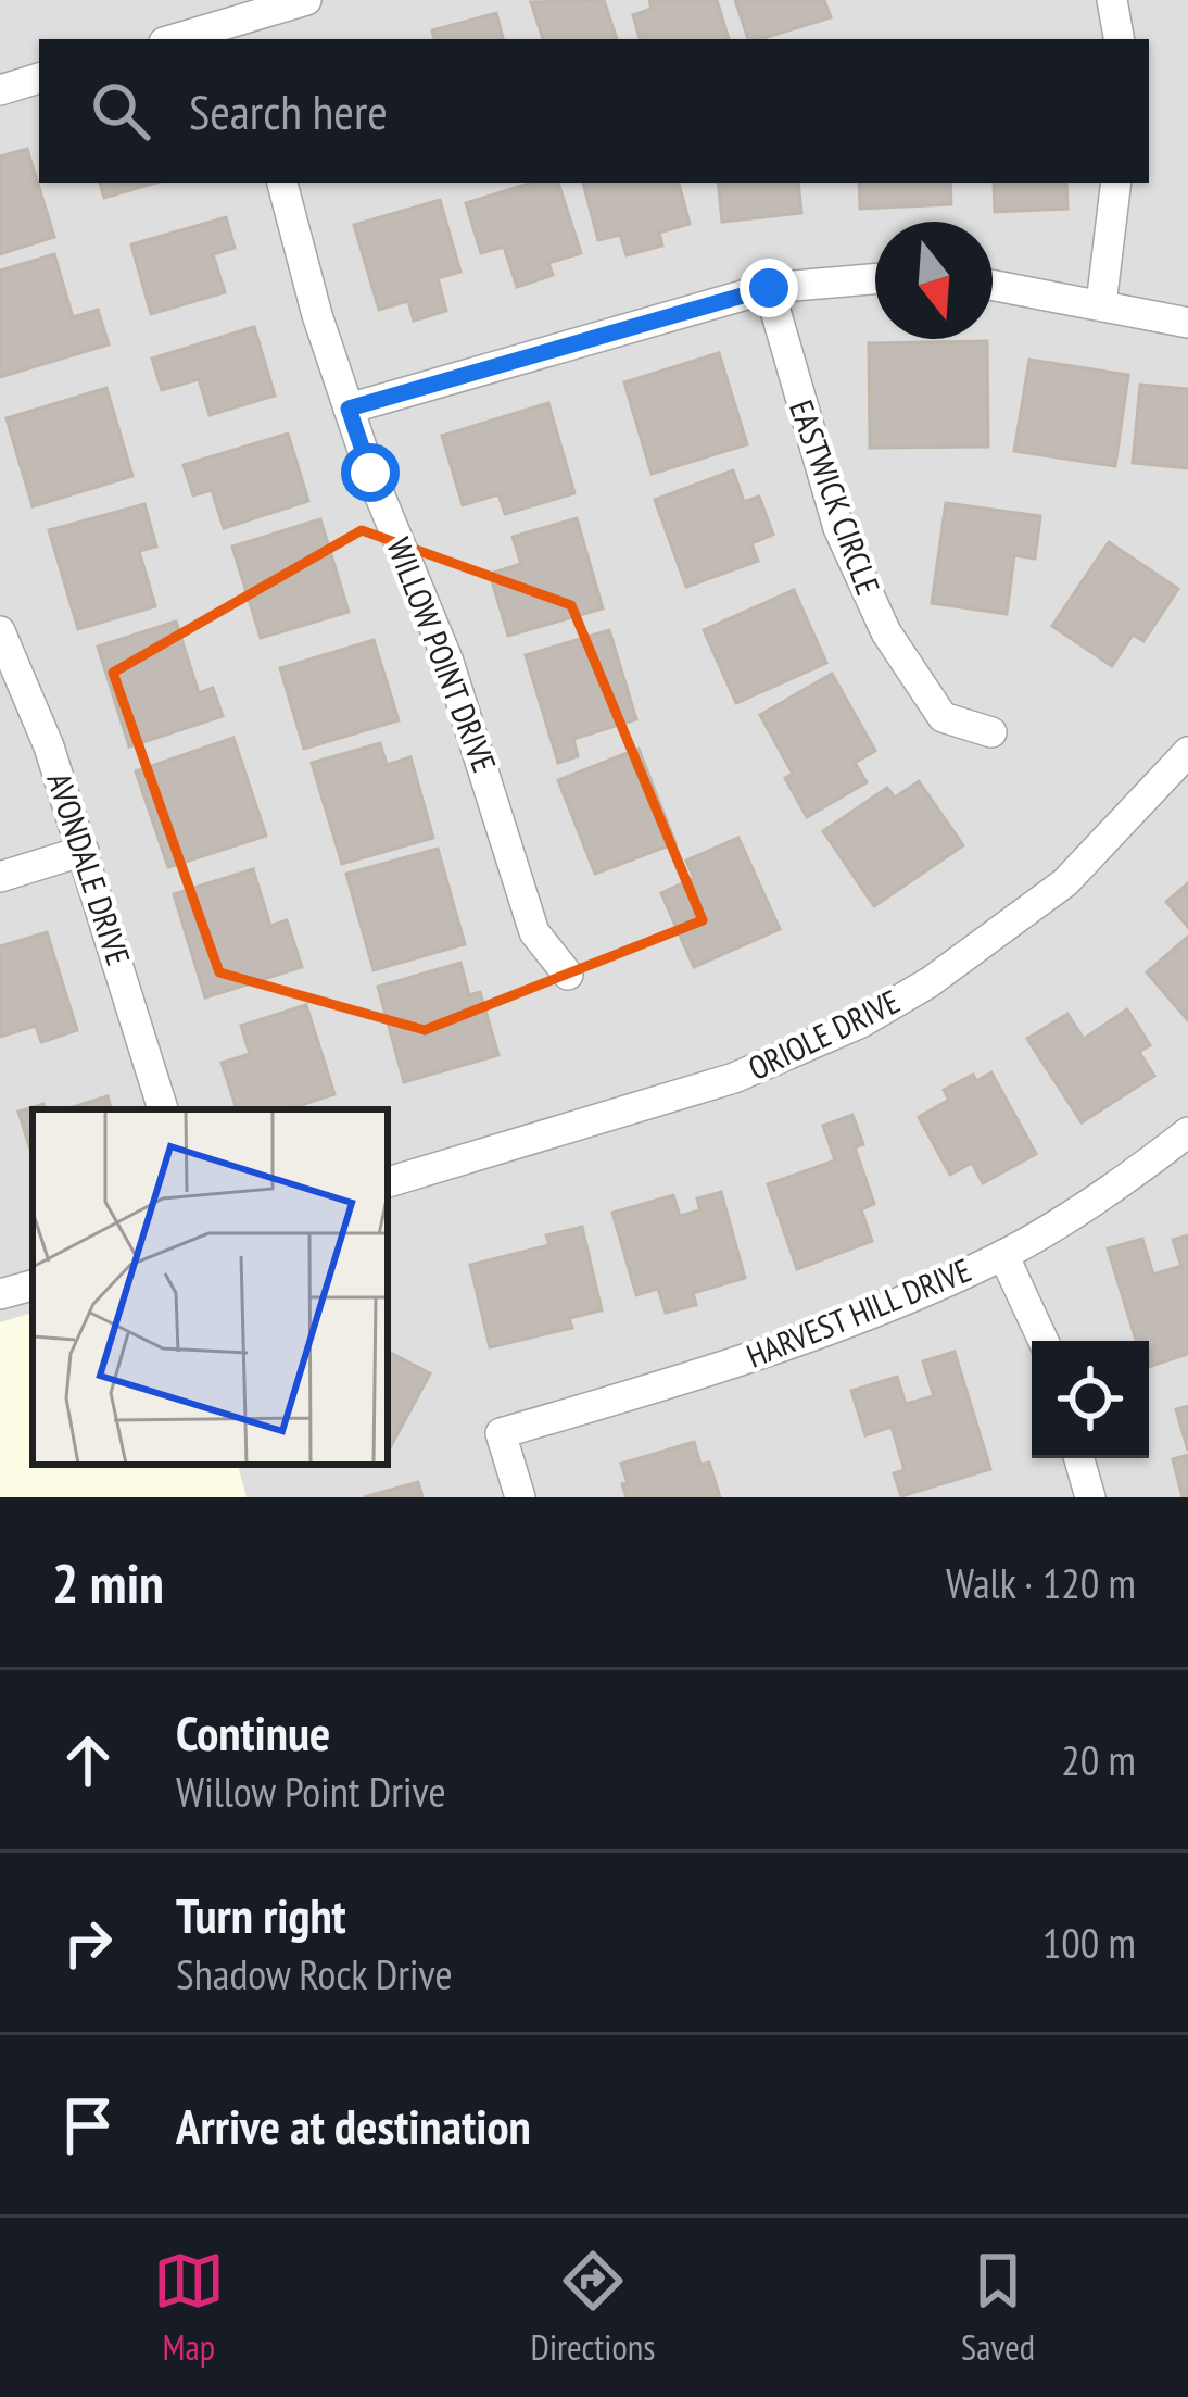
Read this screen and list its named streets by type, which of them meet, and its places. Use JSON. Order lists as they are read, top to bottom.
{
  "streets": {
    "street": [
      "EASTWICK CIRCLE",
      "WILLOW POINT DRIVE",
      "AVONDALE DRIVE",
      "ORIOLE DRIVE",
      "HARVEST HILL DRIVE"
    ]
  },
  "north": "bottom",
  "page": {
    "search": "Search here",
    "heading": ["2 min", "Walk · 120 m"],
    "list": [
      ["Continue", "Willow Point Drive", "20 m"],
      ["Turn right", "Shadow Rock Drive", "100 m"],
      "Arrive at destination"
    ],
    "nav": ["Map", "Directions", "Saved"]
  }
}
